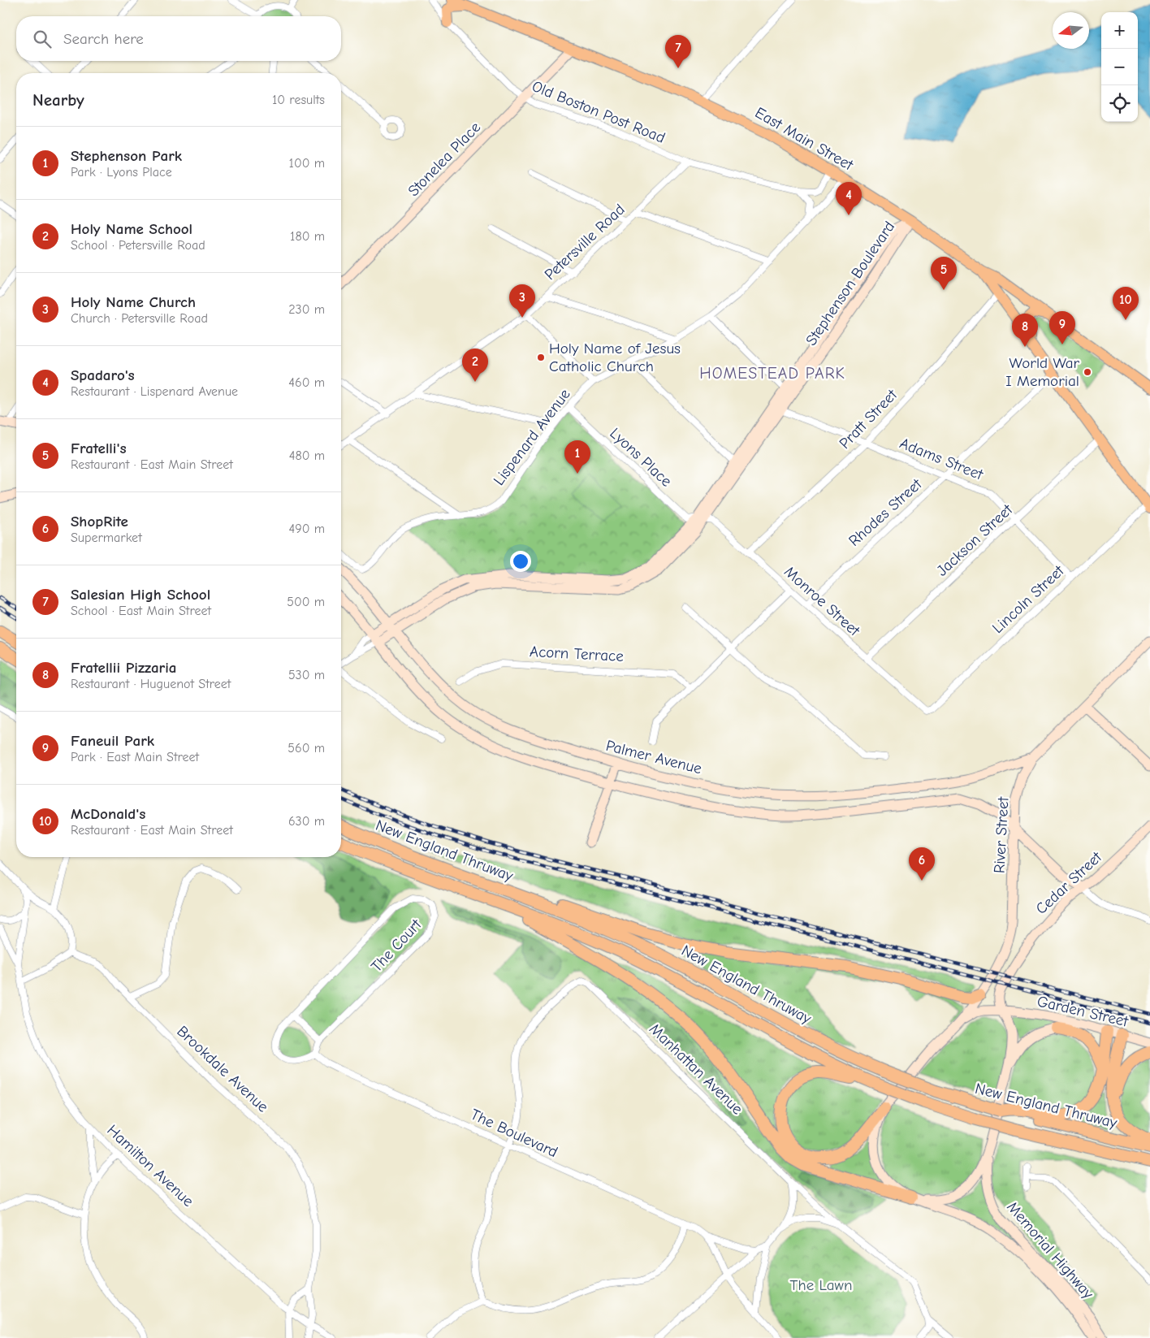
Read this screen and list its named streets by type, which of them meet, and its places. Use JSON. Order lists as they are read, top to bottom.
{
  "streets": {
    "highway": ["New England Thruway"],
    "main road": ["East Main Street"],
    "street": [
      "Old Boston Post Road",
      "Stonelea Place",
      "Petersville Road",
      "Stephenson Boulevard",
      "Pratt Street",
      "Lispenard Avenue",
      "Lyons Place",
      "Adams Street",
      "Rhodes Street",
      "Jackson Street",
      "Lincoln Street",
      "Monroe Street",
      "Acorn Terrace",
      "Palmer Avenue",
      "River Street",
      "Cedar Street",
      "The Court",
      "Garden Street",
      "Brookdale Avenue",
      "Manhattan Avenue",
      "The Boulevard",
      "Hamilton Avenue",
      "Memorial Highway"
    ]
  },
  "crossings": [
    ["Old Boston Post Road", "East Main Street"],
    ["Old Boston Post Road", "Stonelea Place"],
    ["Old Boston Post Road", "Petersville Road"],
    ["East Main Street", "Stonelea Place"],
    ["East Main Street", "Stephenson Boulevard"],
    ["East Main Street", "Lispenard Avenue"],
    ["Stephenson Boulevard", "Lyons Place"],
    ["Stephenson Boulevard", "Adams Street"],
    ["Stephenson Boulevard", "Monroe Street"],
    ["Stephenson Boulevard", "Palmer Avenue"],
    ["Pratt Street", "Adams Street"],
    ["Pratt Street", "Monroe Street"],
    ["Lispenard Avenue", "Lyons Place"],
    ["Lyons Place", "Monroe Street"],
    ["Adams Street", "Rhodes Street"],
    ["Adams Street", "Jackson Street"],
    ["Adams Street", "Lincoln Street"],
    ["Rhodes Street", "Monroe Street"],
    ["Jackson Street", "Monroe Street"],
    ["Lincoln Street", "Monroe Street"],
    ["Palmer Avenue", "River Street"],
    ["River Street", "Garden Street"],
    ["Cedar Street", "Garden Street"],
    ["The Court", "The Boulevard"],
    ["Brookdale Avenue", "Hamilton Avenue"],
    ["Manhattan Avenue", "The Boulevard"]
  ],
  "districts": ["HOMESTEAD PARK"],
  "parks": ["The Lawn"],
  "places": ["Holy Name of Jesus Catholic Church", "World War I Memorial"],
  "north": "left",
  "page": {
    "map_buttons": ["+", "−"],
    "search": "Search here",
    "pins": [
      "7",
      "4",
      "5",
      "3",
      "10",
      "9",
      "8",
      "2",
      "1",
      "6"
    ],
    "heading": ["Nearby", "10 results"],
    "list": [
      {
        "mark": "1",
        "name": "Stephenson Park",
        "note": "Park · Lyons Place",
        "value": "100 m"
      },
      {
        "mark": "2",
        "name": "Holy Name School",
        "note": "School · Petersville Road",
        "value": "180 m"
      },
      {
        "mark": "3",
        "name": "Holy Name Church",
        "note": "Church · Petersville Road",
        "value": "230 m"
      },
      {
        "mark": "4",
        "name": "Spadaro's",
        "note": "Restaurant · Lispenard Avenue",
        "value": "460 m"
      },
      {
        "mark": "5",
        "name": "Fratelli's",
        "note": "Restaurant · East Main Street",
        "value": "480 m"
      },
      {
        "mark": "6",
        "name": "ShopRite",
        "note": "Supermarket",
        "value": "490 m"
      },
      {
        "mark": "7",
        "name": "Salesian High School",
        "note": "School · East Main Street",
        "value": "500 m"
      },
      {
        "mark": "8",
        "name": "Fratellii Pizzaria",
        "note": "Restaurant · Huguenot Street",
        "value": "530 m"
      },
      {
        "mark": "9",
        "name": "Faneuil Park",
        "note": "Park · East Main Street",
        "value": "560 m"
      },
      {
        "mark": "10",
        "name": "McDonald's",
        "note": "Restaurant · East Main Street",
        "value": "630 m"
      }
    ]
  }
}
